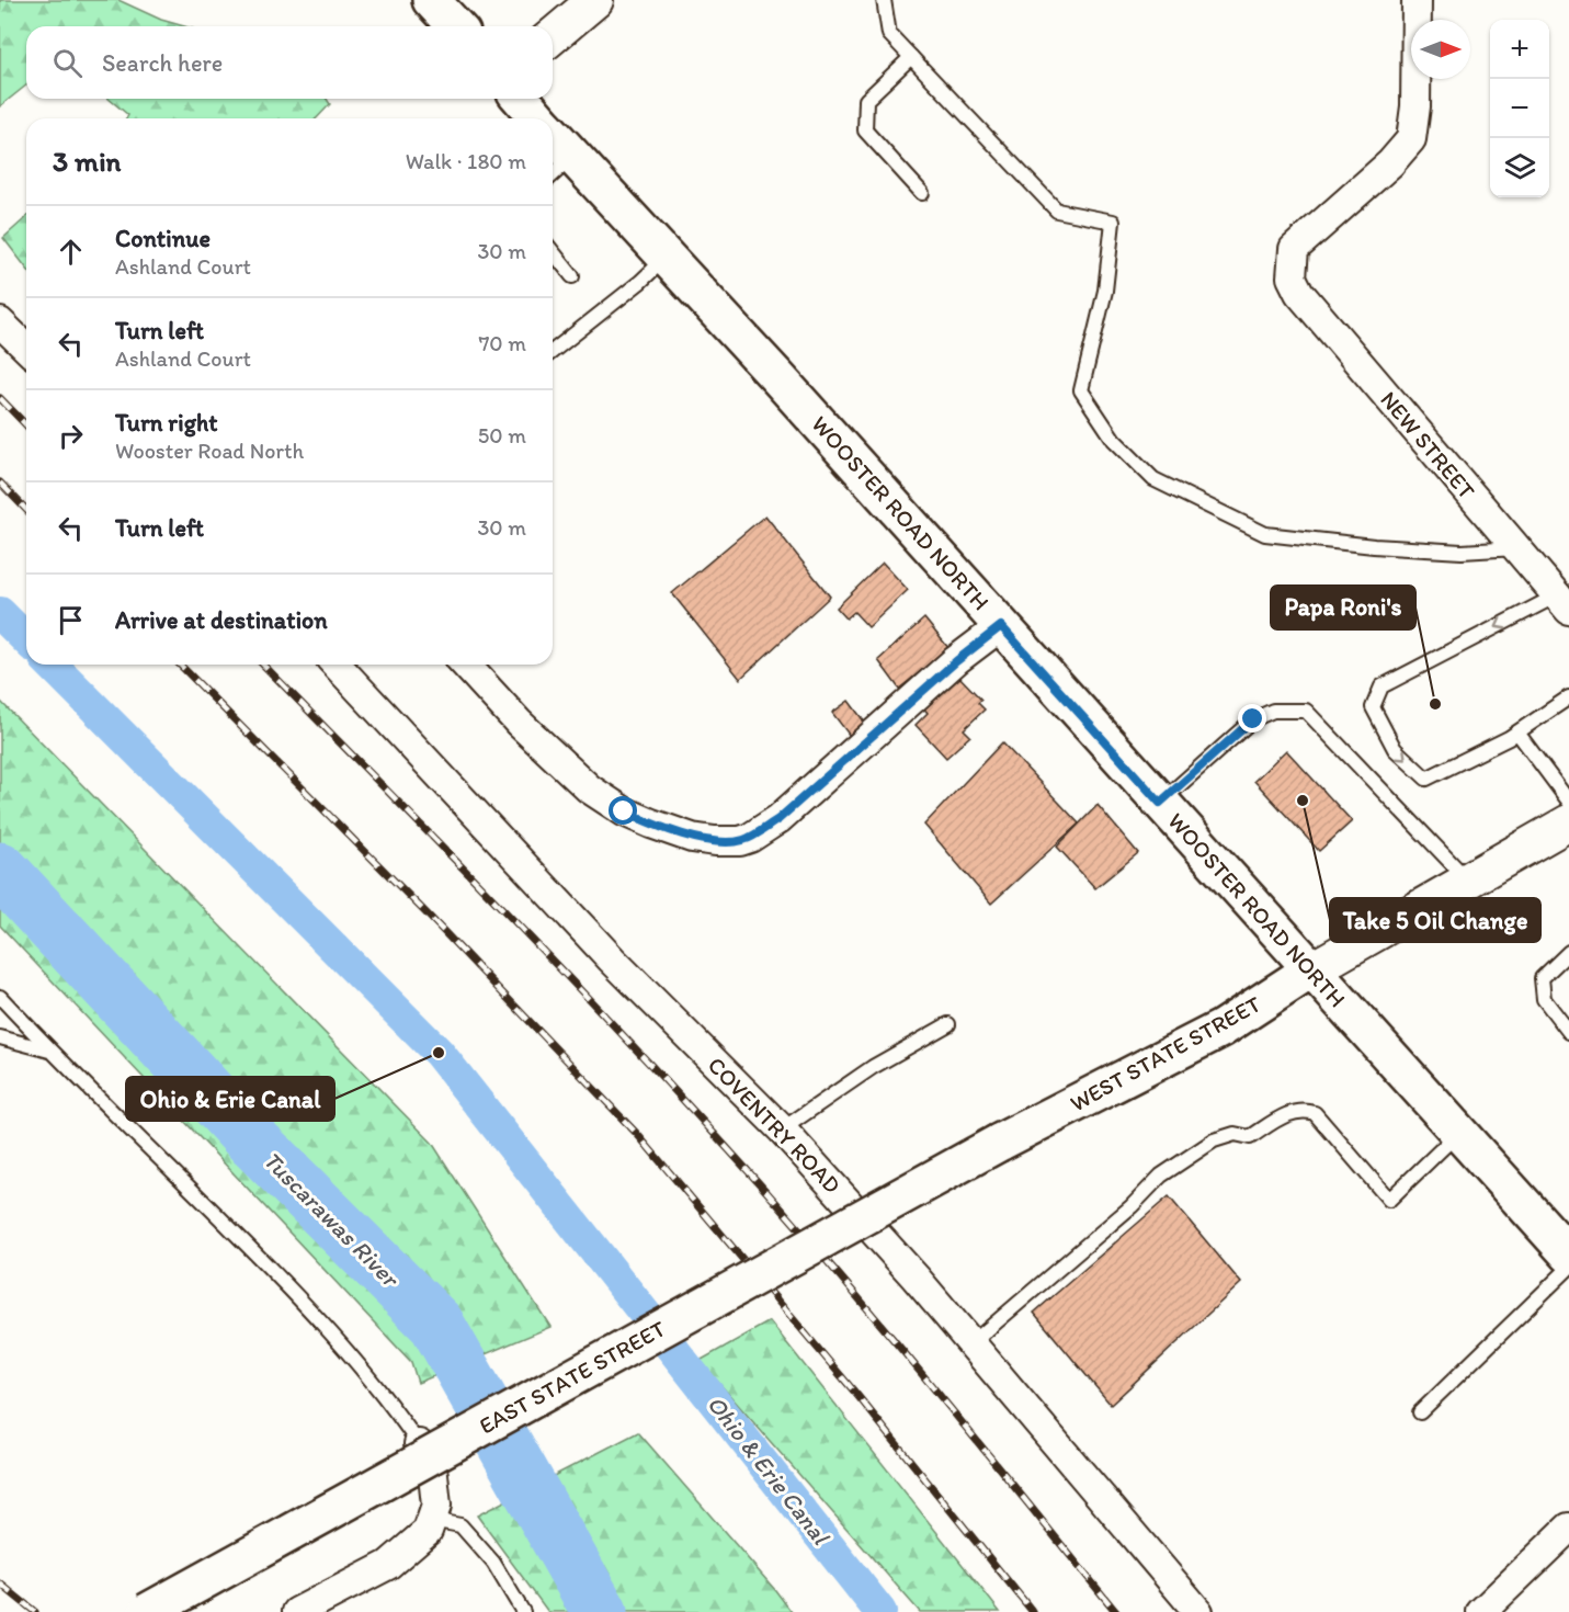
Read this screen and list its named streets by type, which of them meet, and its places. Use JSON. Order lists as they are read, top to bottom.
{
  "streets": {
    "main road": ["WOOSTER ROAD NORTH", "WEST STATE STREET", "EAST STATE STREET"],
    "street": ["NEW STREET", "COVENTRY ROAD"]
  },
  "crossings": [
    ["WOOSTER ROAD NORTH", "WEST STATE STREET"],
    ["WEST STATE STREET", "EAST STATE STREET"]
  ],
  "water": ["Tuscarawas River", "Ohio & Erie Canal"],
  "places": ["Papa Roni's", "Take 5 Oil Change", "Ohio & Erie Canal"],
  "north": "right",
  "page": {
    "map_buttons": ["+", "−"],
    "search": "Search here",
    "heading": ["3 min", "Walk · 180 m"],
    "list": [
      ["Continue", "Ashland Court", "30 m"],
      ["Turn left", "Ashland Court", "70 m"],
      ["Turn right", "Wooster Road North", "50 m"],
      ["Turn left", "30 m"],
      "Arrive at destination"
    ]
  }
}
